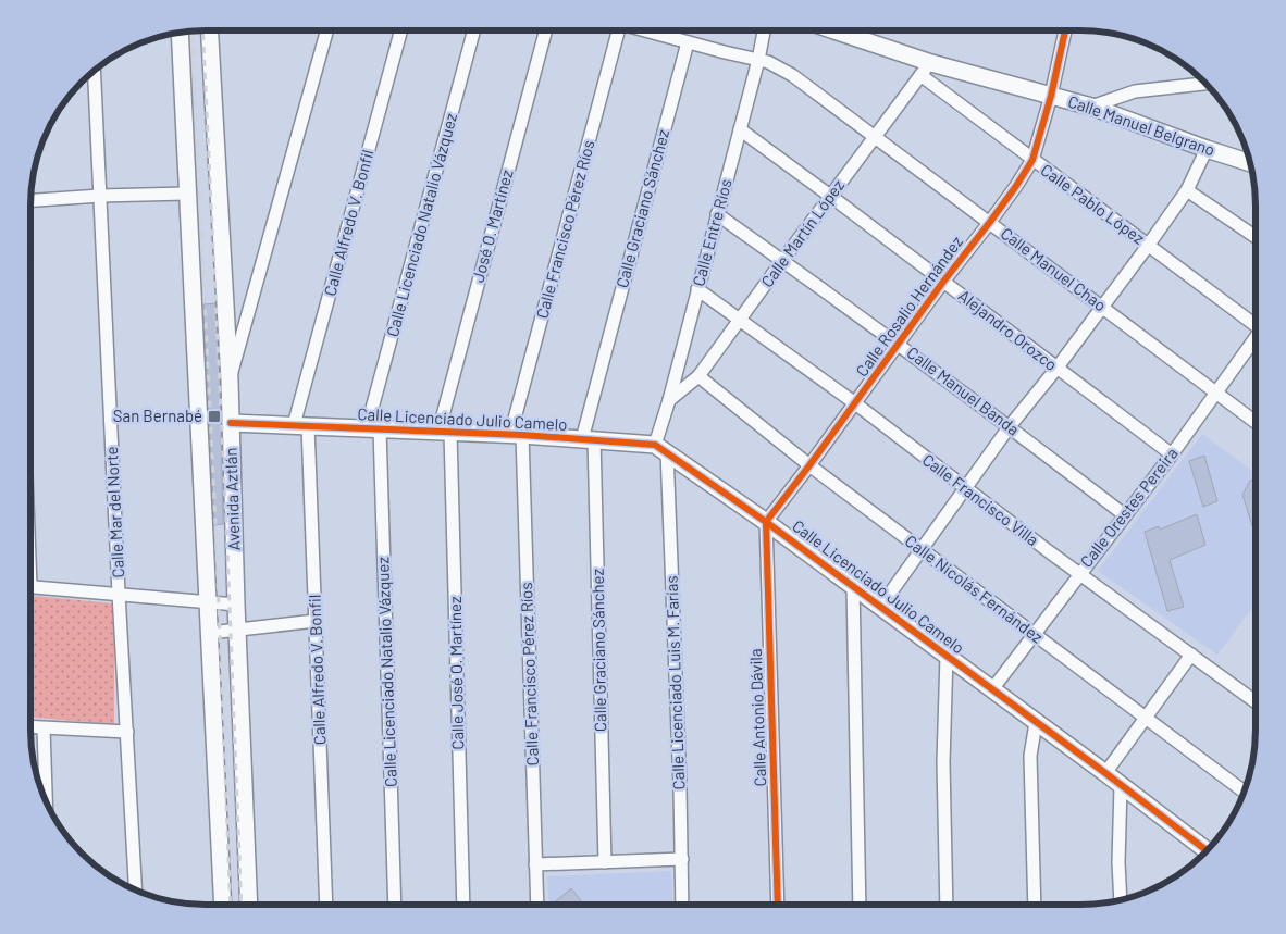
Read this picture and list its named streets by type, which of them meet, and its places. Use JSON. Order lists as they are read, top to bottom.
{
  "streets": {
    "main road": ["Calle Manuel Belgrano", "Calle Licenciado Julio Camelo", "Avenida Aztlán"],
    "street": [
      "Calle Pablo López",
      "Calle Graciano Sánchez",
      "Calle Alfredo V. Bonfil",
      "Calle Licenciado Natalio Vázquez",
      "José O. Martínez",
      "Calle Francisco Pérez Ríos",
      "Calle Entre Ríos",
      "Calle Martín López",
      "Calle Manuel Chao",
      "Calle Rosalio Hernández",
      "Alejandro Orozco",
      "Calle Manuel Banda",
      "Calle Francisco Villa",
      "Calle Orestes Pereira",
      "Calle Mar del Norte",
      "Calle Nicolás Fernández",
      "Calle José O. Martínez",
      "Calle Licenciado Luis M. Farías",
      "Calle Antonio Dávila"
    ]
  },
  "crossings": [
    ["Calle Manuel Belgrano", "Calle Pablo López"],
    ["Calle Manuel Belgrano", "Calle Martín López"],
    ["Calle Manuel Belgrano", "Calle Rosalio Hernández"],
    ["Calle Pablo López", "Calle Martín López"],
    ["Calle Pablo López", "Calle Rosalio Hernández"],
    ["Calle Graciano Sánchez", "Calle Manuel Chao"],
    ["Calle Graciano Sánchez", "Calle Licenciado Julio Camelo"],
    ["Calle Alfredo V. Bonfil", "Calle Licenciado Julio Camelo"],
    ["Calle Licenciado Natalio Vázquez", "Calle Licenciado Julio Camelo"],
    ["José O. Martínez", "Calle Licenciado Julio Camelo"],
    ["José O. Martínez", "Calle José O. Martínez"],
    ["Calle Francisco Pérez Ríos", "Calle Licenciado Julio Camelo"],
    ["Calle Entre Ríos", "Calle Martín López"],
    ["Calle Entre Ríos", "Calle Manuel Chao"],
    ["Calle Entre Ríos", "Alejandro Orozco"],
    ["Calle Entre Ríos", "Calle Manuel Banda"],
    ["Calle Entre Ríos", "Calle Licenciado Julio Camelo"],
    ["Calle Entre Ríos", "Calle Francisco Villa"],
    ["Calle Entre Ríos", "Calle Licenciado Luis M. Farías"],
    ["Calle Martín López", "Calle Manuel Chao"],
    ["Calle Martín López", "Alejandro Orozco"],
    ["Calle Martín López", "Calle Manuel Banda"],
    ["Calle Martín López", "Calle Francisco Villa"],
    ["Calle Martín López", "Calle Nicolás Fernández"],
    ["Calle Manuel Chao", "Calle Rosalio Hernández"],
    ["Calle Manuel Chao", "Calle Orestes Pereira"],
    ["Calle Rosalio Hernández", "Alejandro Orozco"],
    ["Calle Rosalio Hernández", "Calle Manuel Banda"],
    ["Calle Rosalio Hernández", "Calle Licenciado Julio Camelo"],
    ["Calle Rosalio Hernández", "Calle Francisco Villa"],
    ["Calle Rosalio Hernández", "Calle Nicolás Fernández"],
    ["Calle Rosalio Hernández", "Calle Antonio Dávila"],
    ["Alejandro Orozco", "Calle Orestes Pereira"],
    ["Calle Manuel Banda", "Calle Orestes Pereira"],
    ["Calle Licenciado Julio Camelo", "Avenida Aztlán"],
    ["Calle Licenciado Julio Camelo", "Calle Orestes Pereira"],
    ["Calle Licenciado Julio Camelo", "Calle José O. Martínez"],
    ["Calle Licenciado Julio Camelo", "Calle Licenciado Luis M. Farías"],
    ["Calle Licenciado Julio Camelo", "Calle Antonio Dávila"],
    ["Calle Francisco Villa", "Calle Orestes Pereira"],
    ["Calle Orestes Pereira", "Calle Nicolás Fernández"]
  ],
  "places": {
    "transit": ["San Bernabé"]
  }
}
